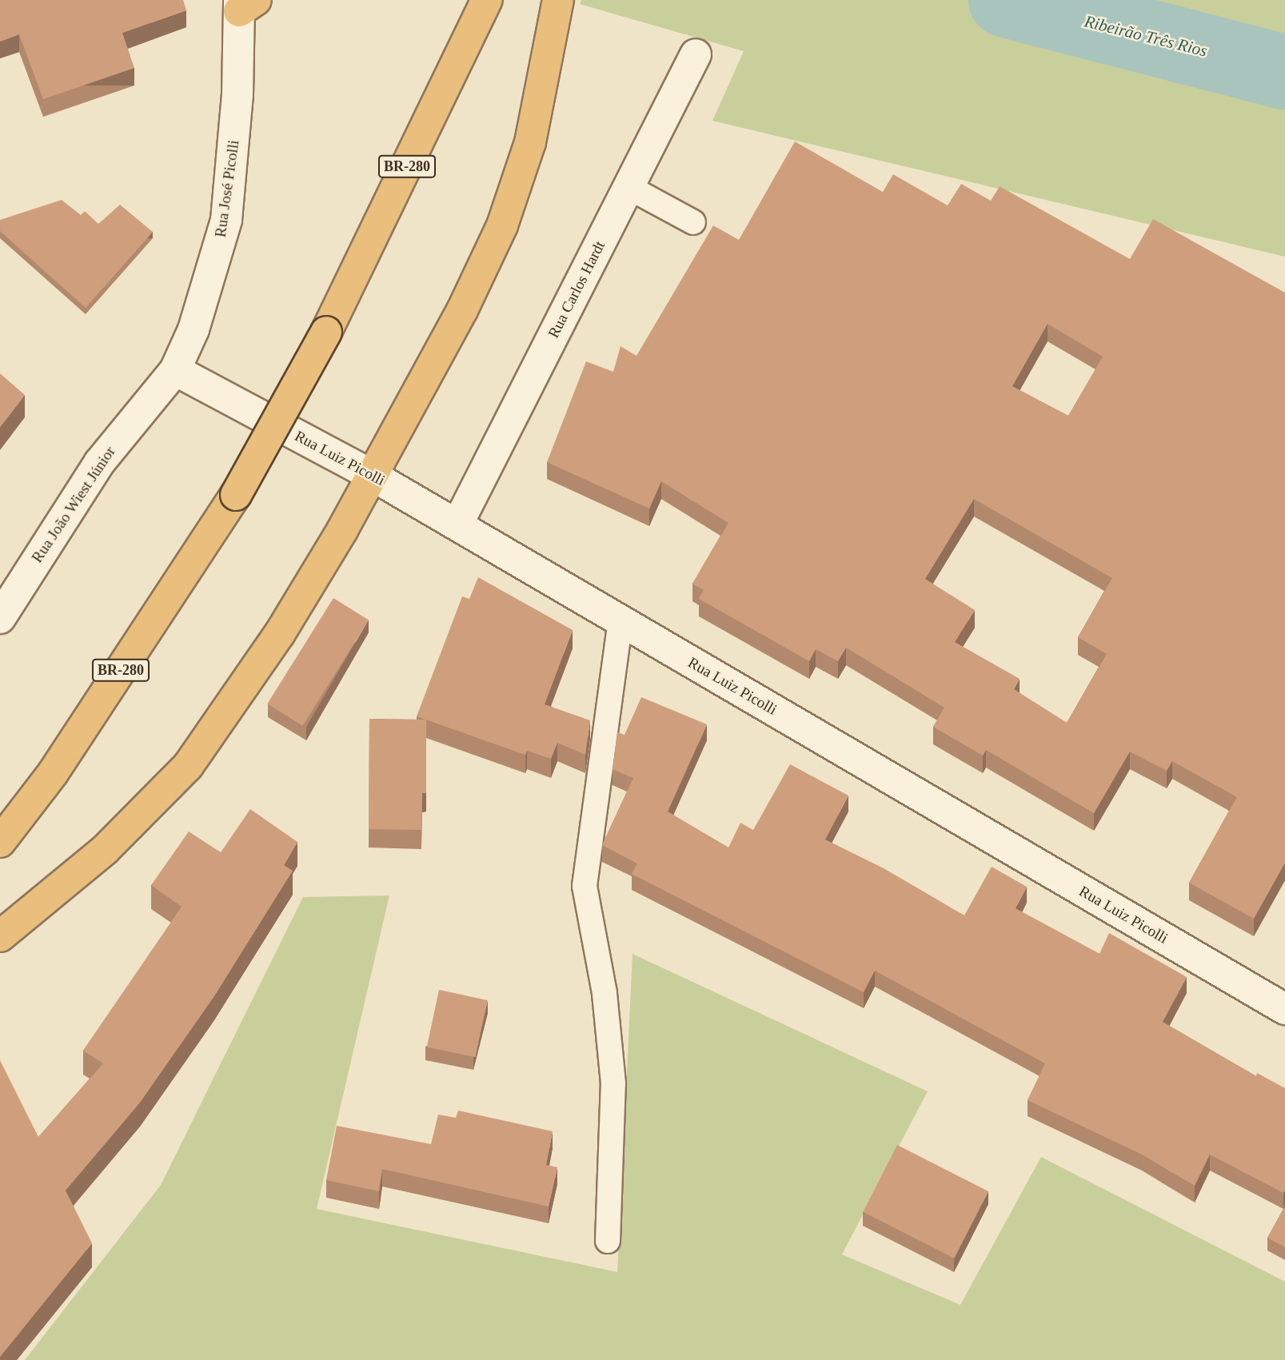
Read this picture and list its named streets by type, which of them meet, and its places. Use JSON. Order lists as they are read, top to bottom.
{
  "streets": {
    "highway": ["BR-280"],
    "street": [
      "Rua José Picolli",
      "Rua Carlos Hardt",
      "Rua Luiz Picolli",
      "Rua João Wiest Júnior"
    ]
  },
  "crossings": [
    ["Rua José Picolli", "Rua Luiz Picolli"],
    ["Rua José Picolli", "Rua João Wiest Júnior"],
    ["Rua Carlos Hardt", "Rua Luiz Picolli"],
    ["Rua Luiz Picolli", "Rua João Wiest Júnior"]
  ],
  "water": ["Ribeirão Três Rios"]
}
